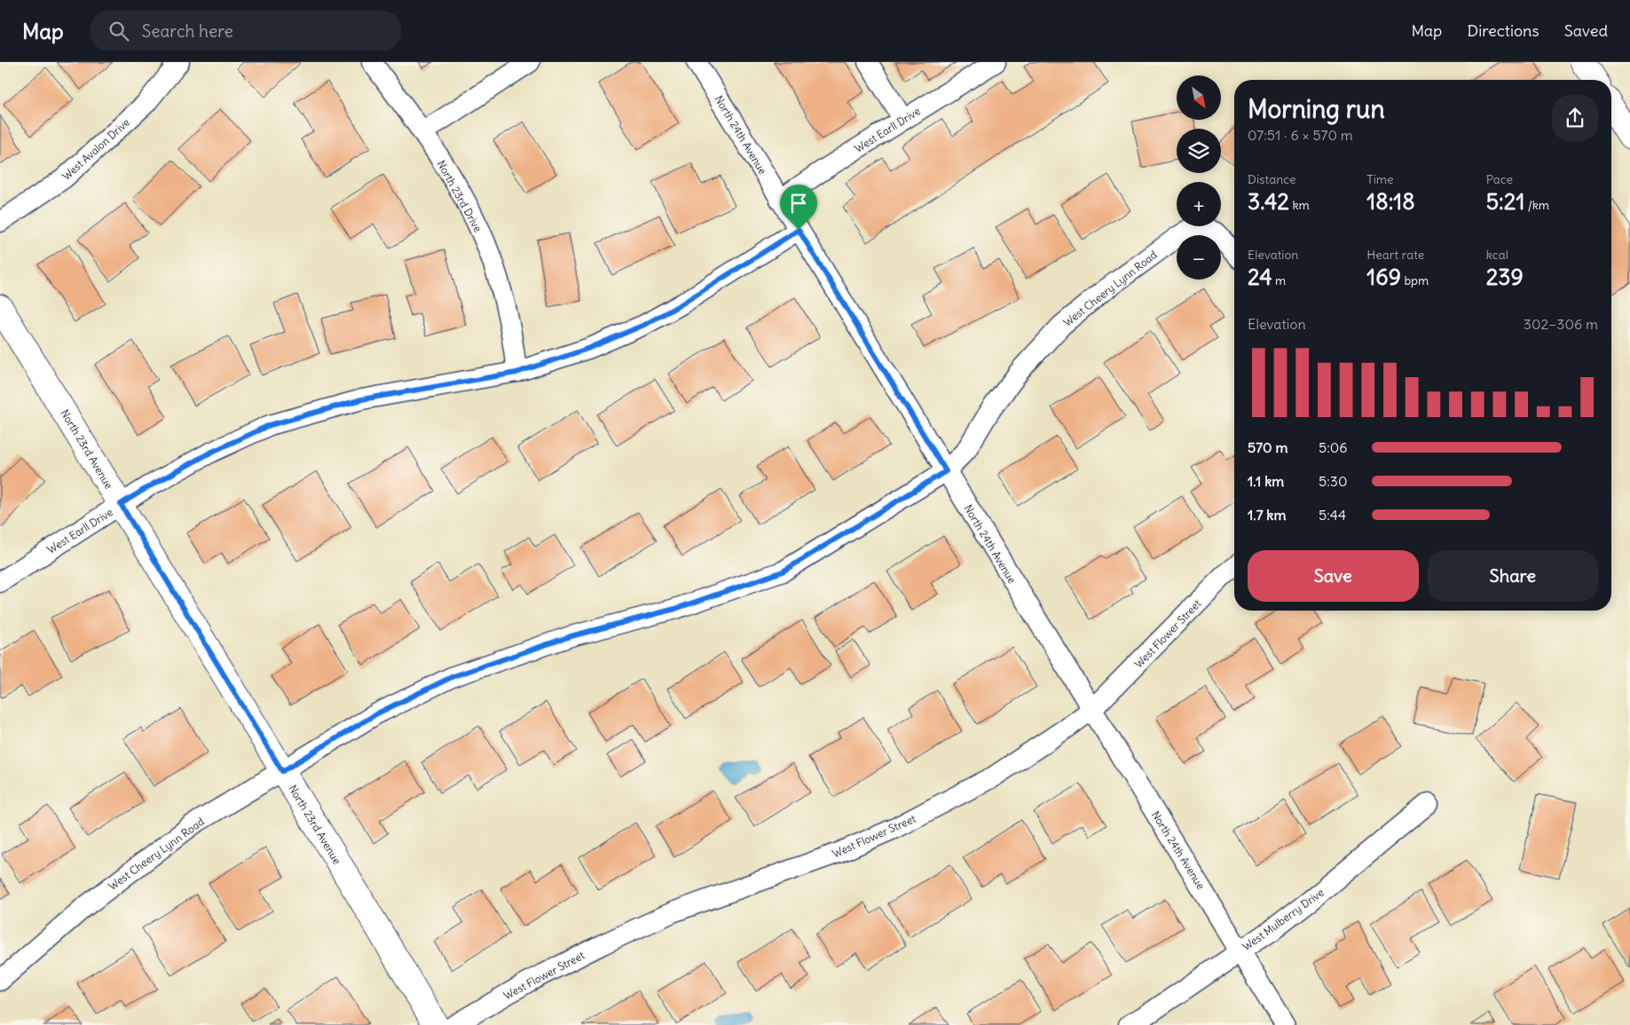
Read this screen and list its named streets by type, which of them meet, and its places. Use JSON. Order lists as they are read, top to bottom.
{
  "streets": {
    "street": [
      "West Earll Drive",
      "North 24th Avenue",
      "West Avalon Drive",
      "North 23rd Drive",
      "West Cheery Lynn Road",
      "North 23rd Avenue",
      "West Flower Street",
      "West Mulberry Drive"
    ]
  },
  "crossings": [
    ["West Earll Drive", "North 24th Avenue"],
    ["West Earll Drive", "North 23rd Drive"],
    ["West Earll Drive", "North 23rd Avenue"],
    ["North 24th Avenue", "West Cheery Lynn Road"],
    ["North 24th Avenue", "West Flower Street"],
    ["North 24th Avenue", "West Mulberry Drive"],
    ["West Cheery Lynn Road", "North 23rd Avenue"]
  ],
  "north": "bottom right",
  "page": {
    "header": "Map",
    "search": "Search here",
    "nav": ["Map", "Directions", "Saved"],
    "map_buttons": ["+", "−"],
    "heading": ["Morning run", "07:51 · 6 × 570 m"],
    "stats": [
      ["Distance", "3.42 km"],
      ["Time", "18:18"],
      ["Pace", "5:21 /km"],
      ["Elevation", "24 m"],
      ["Heart rate", "169 bpm"],
      ["kcal", "239"]
    ],
    "chart": ["Elevation", "302–306 m"],
    "list": [
      {
        "name": "570 m",
        "note": "5:06"
      },
      {
        "name": "1.1 km",
        "note": "5:30"
      },
      {
        "name": "1.7 km",
        "note": "5:44"
      }
    ],
    "buttons": ["Save", "Share"]
  }
}
